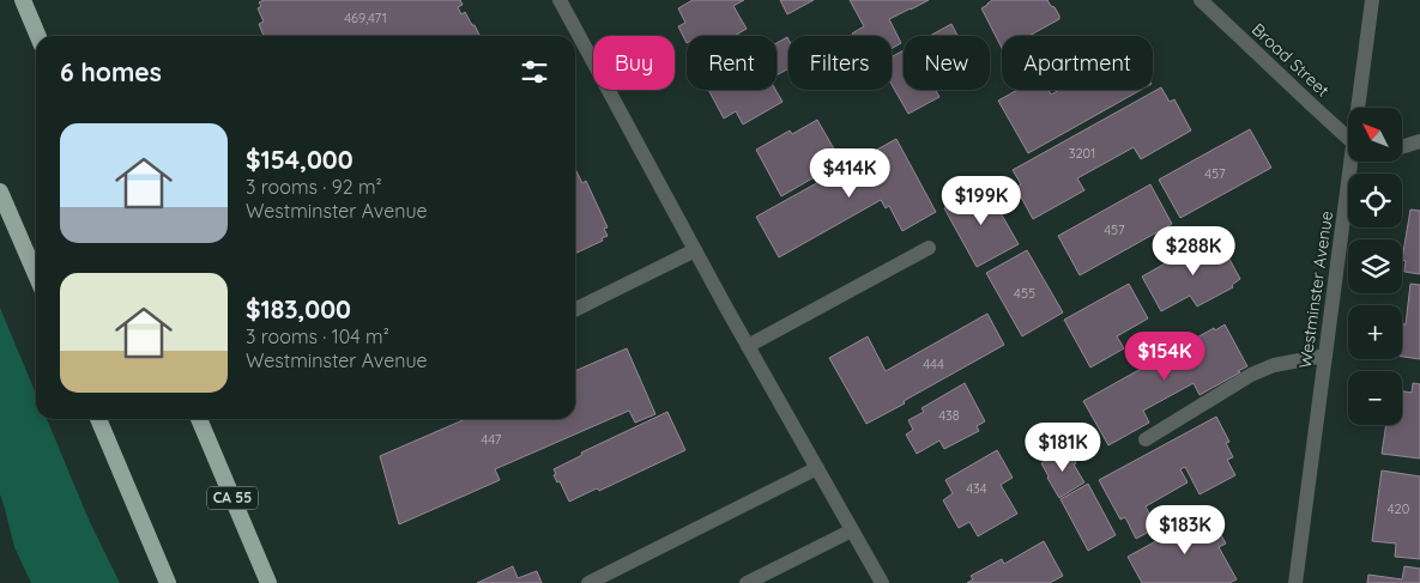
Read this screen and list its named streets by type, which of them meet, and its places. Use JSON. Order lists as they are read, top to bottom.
{
  "streets": {
    "highway": ["CA 55"],
    "street": ["Broad Street", "Westminster Avenue"]
  },
  "house_numbers": [
    "469,471",
    "3201",
    "457",
    "457",
    "455",
    "444",
    "438",
    "447",
    "434",
    "420"
  ],
  "north": "top left",
  "page": {
    "chip": [
      "Buy",
      "Rent",
      "Filters",
      "New",
      "Apartment"
    ],
    "heading": "6 homes",
    "map_buttons": ["+", "−"],
    "list": [
      {
        "name": "$154,000",
        "note": "3 rooms · 92 m² · Westminster Avenue"
      },
      {
        "name": "$183,000",
        "note": "3 rooms · 104 m² · Westminster Avenue"
      }
    ],
    "price": [
      "$414K",
      "$199K",
      "$288K",
      "$154K",
      "$181K",
      "$183K"
    ]
  }
}
